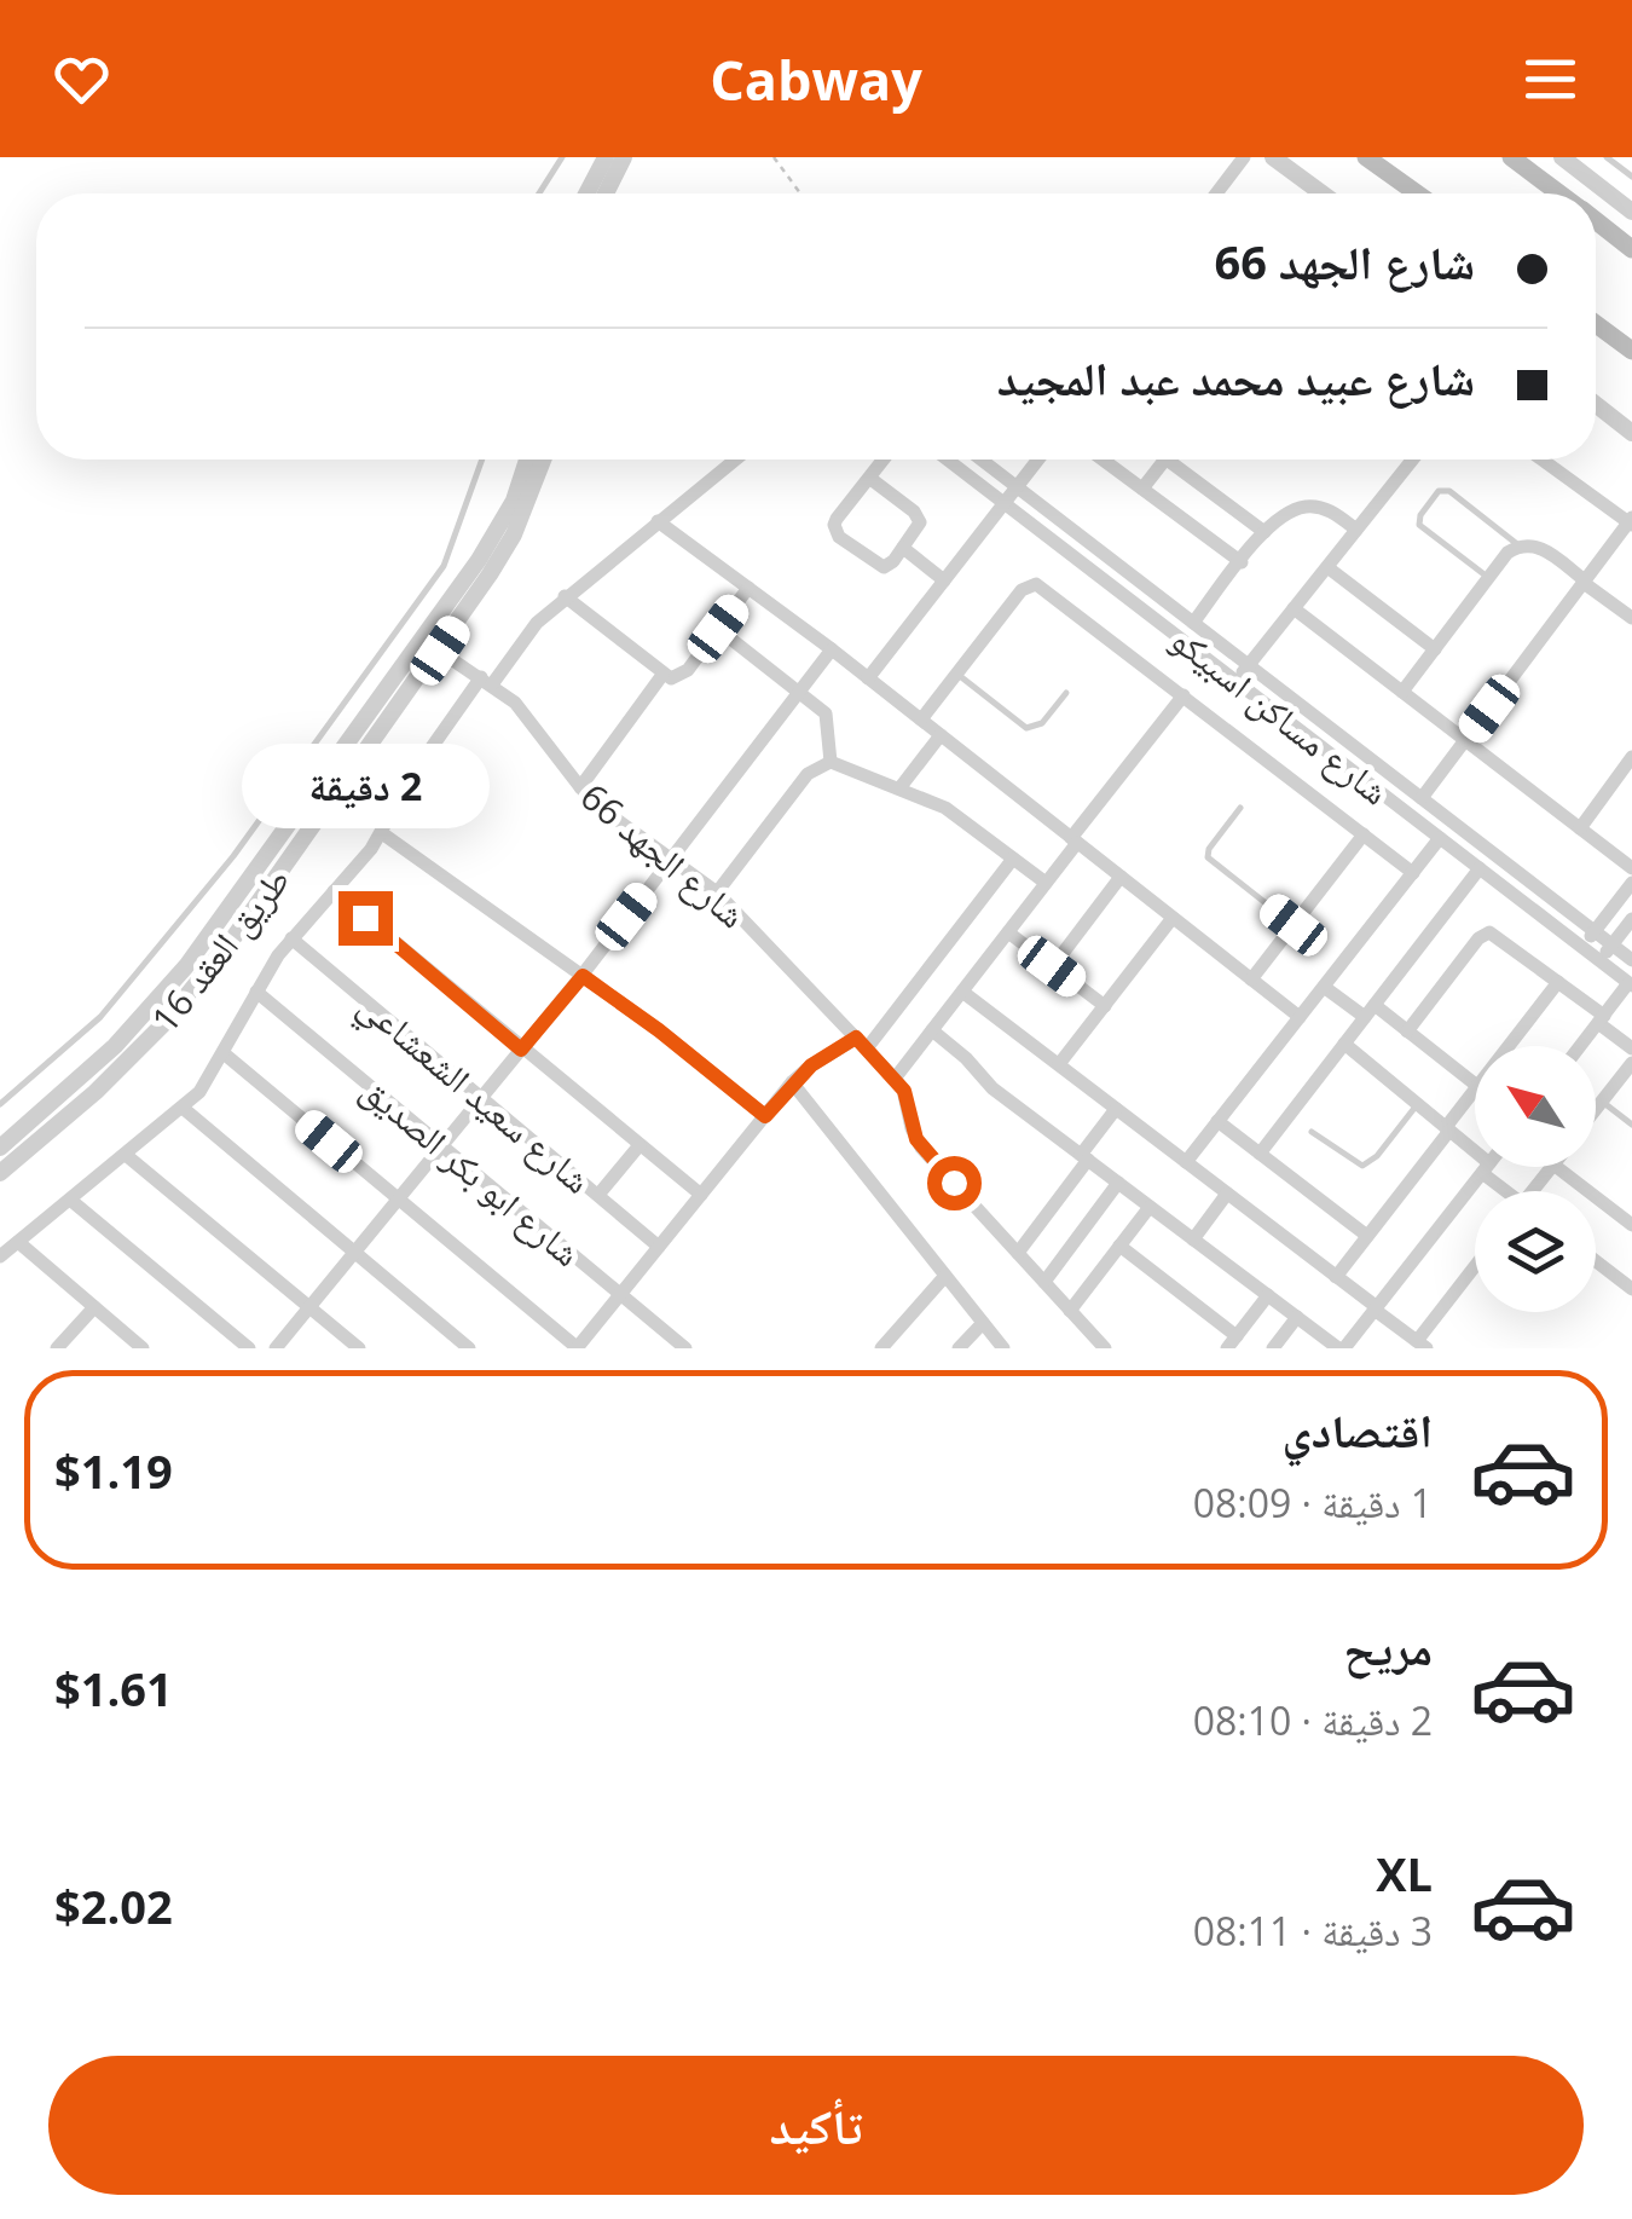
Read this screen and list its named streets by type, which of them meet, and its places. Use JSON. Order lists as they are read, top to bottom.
{
  "streets": {
    "street": [
      "شارع مساكن اسبيكو",
      "شارع الجهد 66",
      "طريق العقد 16",
      "شارع سعيد الشعشاعي",
      "شارع ابو بكر الصديق"
    ]
  },
  "crossings": [
    ["شارع الجهد 66", "طريق العقد 16"]
  ],
  "north": "top left",
  "page": {
    "header": "Cabway",
    "banner": ["شارع الجهد 66", "شارع عبيد محمد عبد المجيد"],
    "bubble": "2 دقيقة",
    "list": [
      {
        "name": "اقتصادي",
        "note": "1 دقيقة · 08:09",
        "value": "$1.19"
      },
      {
        "name": "مريح",
        "note": "2 دقيقة · 08:10",
        "value": "$1.61"
      },
      {
        "name": "XL",
        "note": "3 دقيقة · 08:11",
        "value": "$2.02"
      }
    ],
    "buttons": "تأكيد"
  }
}
